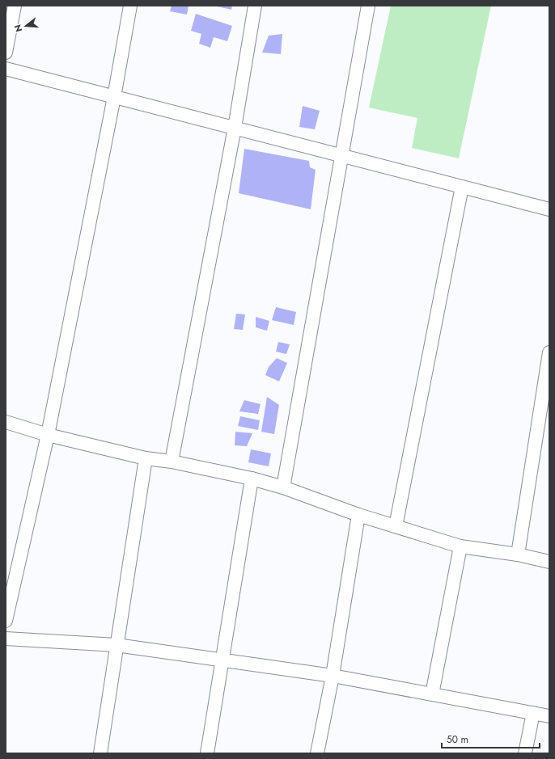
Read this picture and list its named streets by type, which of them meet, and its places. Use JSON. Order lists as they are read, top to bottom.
{
  "scale_bar": "50 m",
  "north": "left"
}
